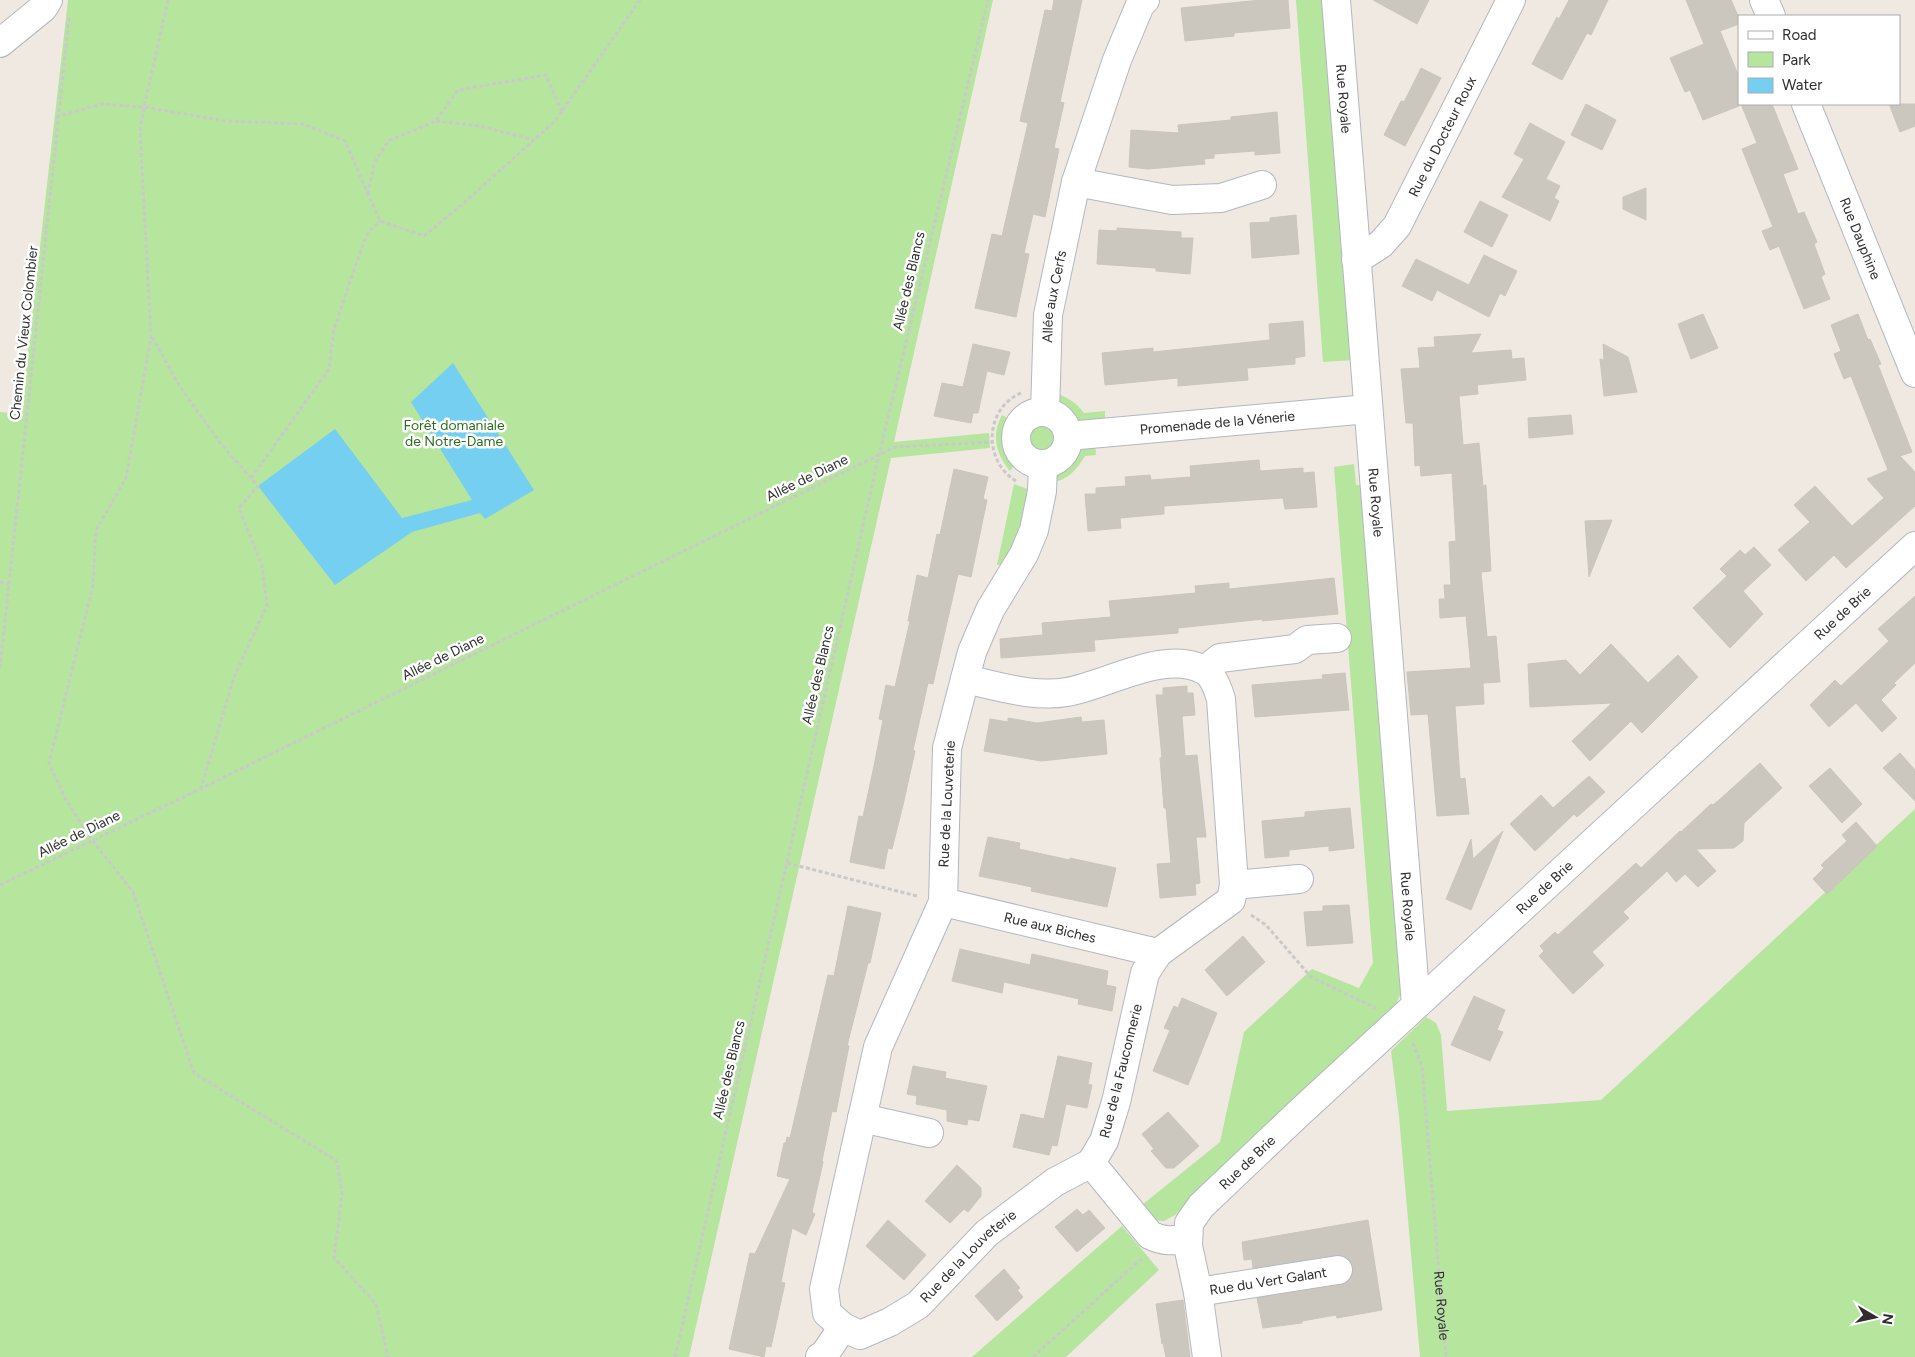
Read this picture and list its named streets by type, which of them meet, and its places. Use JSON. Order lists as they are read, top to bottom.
{
  "streets": {
    "street": [
      "Rue Royale",
      "Rue du Docteur Roux",
      "Rue Dauphine",
      "Allée aux Cerfs",
      "Promenade de la Vénerie",
      "Rue de Brie",
      "Rue de la Louveterie",
      "Rue aux Biches",
      "Rue de la Fauconnerie",
      "Rue du Vert Galant"
    ],
    "path": ["Allée des Blancs", "Chemin du Vieux Colombier", "Allée de Diane"]
  },
  "crossings": [
    ["Rue Royale", "Rue du Docteur Roux"],
    ["Rue Royale", "Promenade de la Vénerie"],
    ["Rue Royale", "Rue de Brie"],
    ["Allée des Blancs", "Allée de Diane"],
    ["Rue de Brie", "Rue du Vert Galant"],
    ["Rue de la Louveterie", "Rue aux Biches"],
    ["Rue de la Louveterie", "Rue de la Fauconnerie"],
    ["Rue aux Biches", "Rue de la Fauconnerie"]
  ],
  "parks": ["Forêt domaniale de Notre-Dame"],
  "legend": ["Road", "Park", "Water"],
  "north": "right"
}
